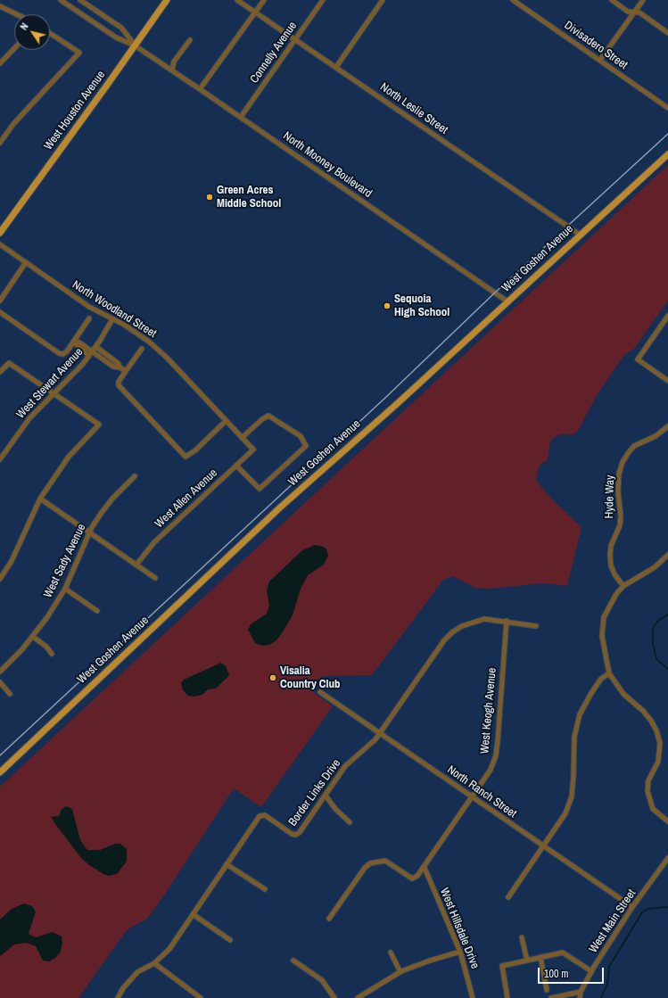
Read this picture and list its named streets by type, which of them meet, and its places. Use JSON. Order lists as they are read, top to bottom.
{
  "streets": {
    "main road": ["West Houston Avenue", "West Goshen Avenue"],
    "street": [
      "Divisadero Street",
      "Connelly Avenue",
      "North Leslie Street",
      "North Mooney Boulevard",
      "North Woodland Street",
      "West Stewart Avenue",
      "Hyde Way",
      "West Allen Avenue",
      "West Sady Avenue",
      "West Keogh Avenue",
      "North Ranch Street",
      "Border Links Drive",
      "West Main Street",
      "West Hillsdale Drive"
    ]
  },
  "crossings": [
    ["Connelly Avenue", "North Leslie Street"],
    ["Connelly Avenue", "North Mooney Boulevard"],
    ["North Leslie Street", "West Goshen Avenue"],
    ["West Houston Avenue", "North Mooney Boulevard"],
    ["North Mooney Boulevard", "West Goshen Avenue"],
    ["North Woodland Street", "West Stewart Avenue"],
    ["North Woodland Street", "West Allen Avenue"],
    ["West Keogh Avenue", "North Ranch Street"],
    ["West Keogh Avenue", "Border Links Drive"],
    ["West Keogh Avenue", "West Hillsdale Drive"],
    ["North Ranch Street", "Border Links Drive"],
    ["North Ranch Street", "West Main Street"]
  ],
  "places": ["Green Acres Middle School", "Sequoia High School", "Visalia Country Club"],
  "scale_bar": "100 m",
  "north": "top left"
}
